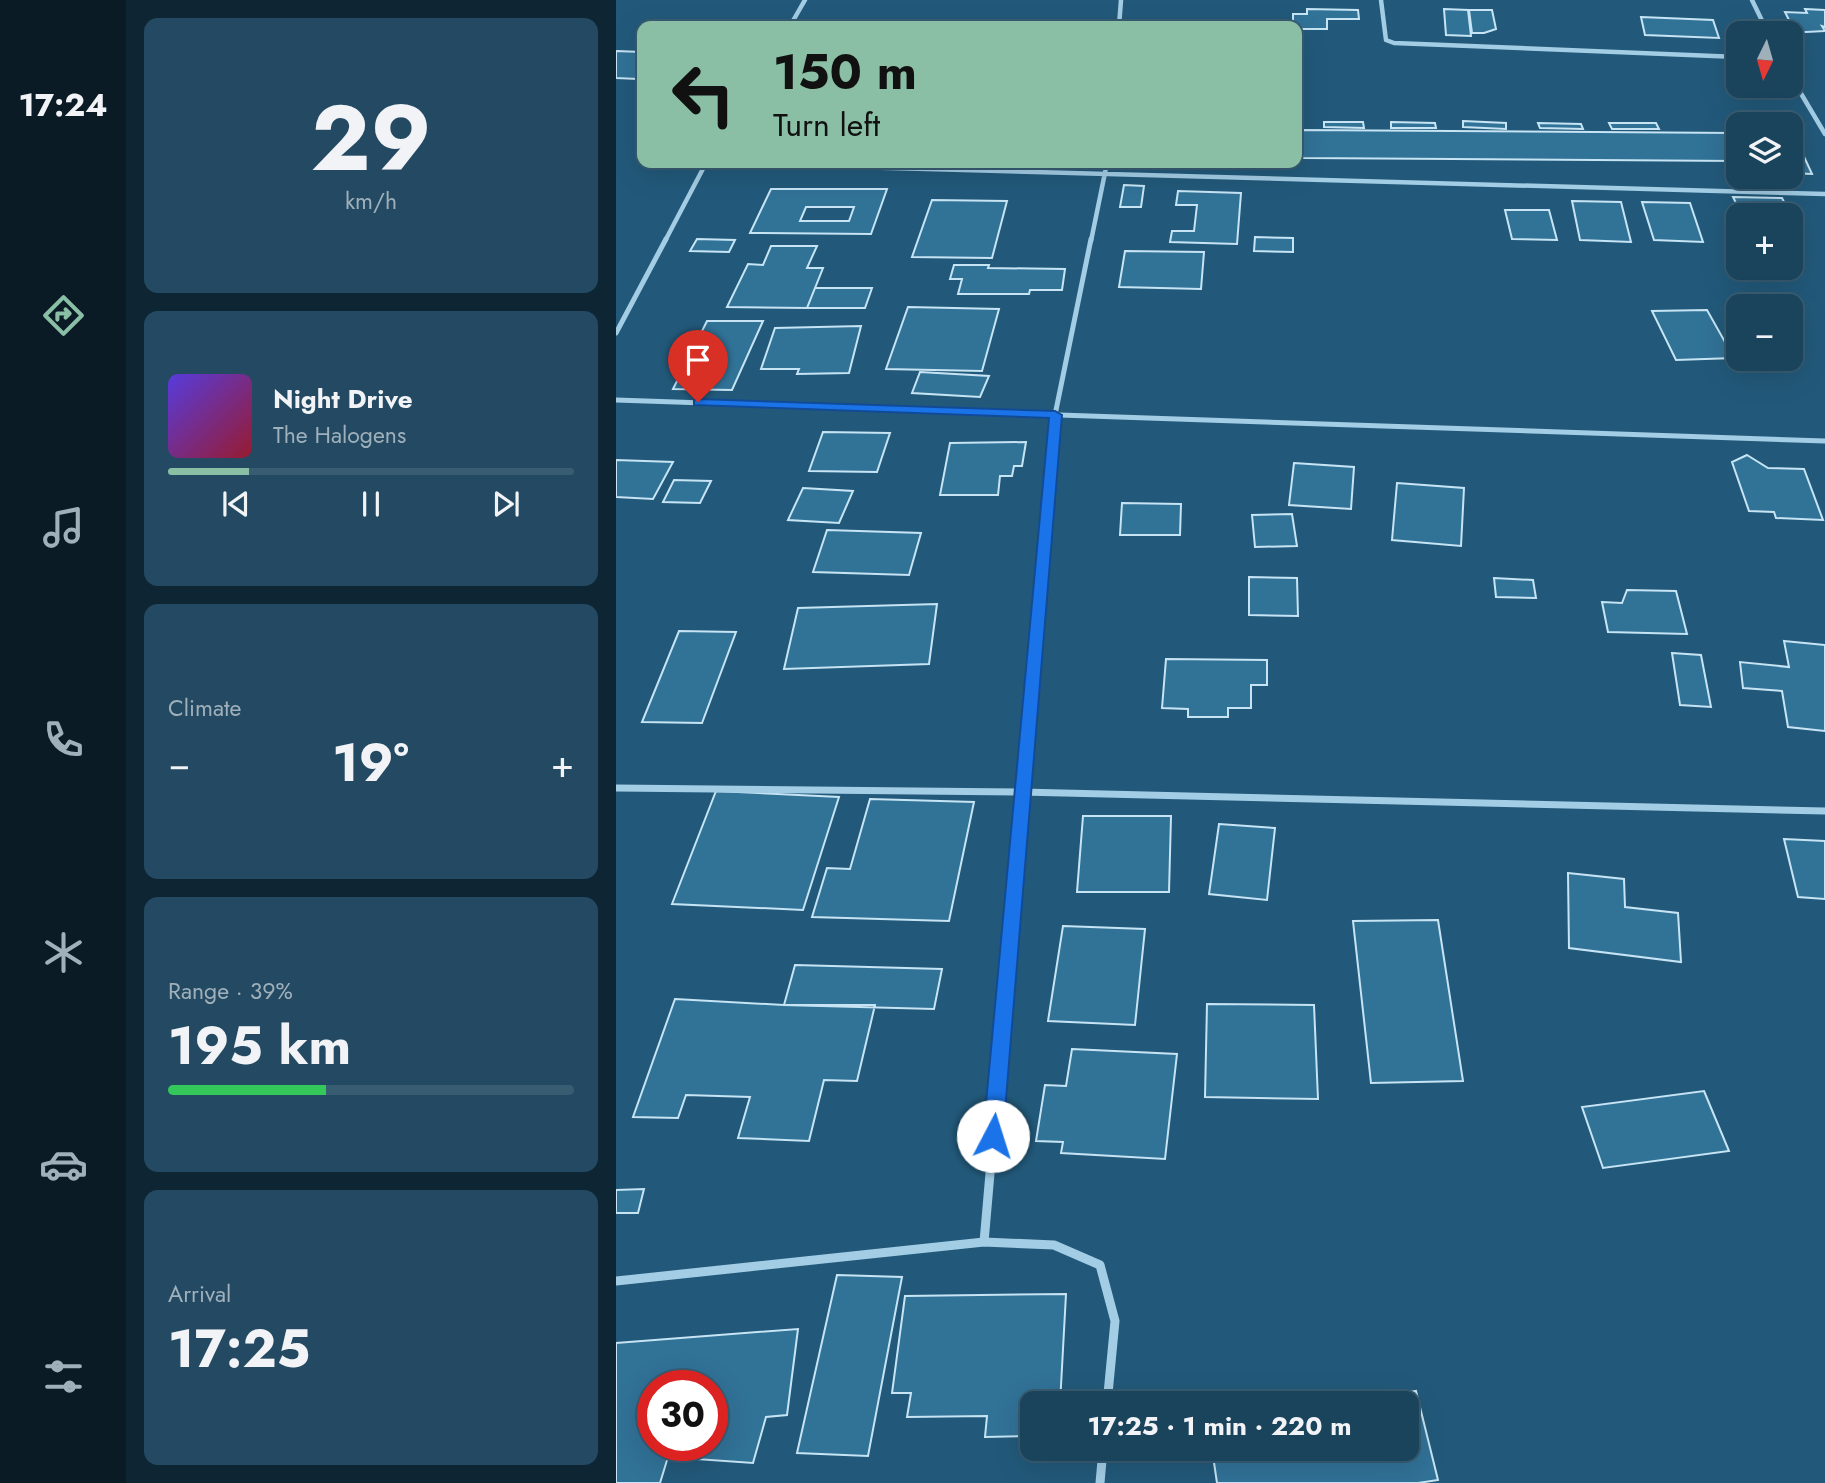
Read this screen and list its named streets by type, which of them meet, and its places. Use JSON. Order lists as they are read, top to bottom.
{
  "north": "bottom",
  "page": {
    "tabs": "17:24",
    "tile": [
      ["29", "km/h"],
      "Climate",
      ["Range · 39%", "195 km"],
      ["Arrival", "17:25"]
    ],
    "map_buttons": ["+", "−"],
    "turn": ["150 m", "Turn left"],
    "song": ["Night Drive", "The Halogens"],
    "heat": ["−", "19°", "+"],
    "limit": "30",
    "trip": "17:25 · 1 min · 220 m"
  }
}
